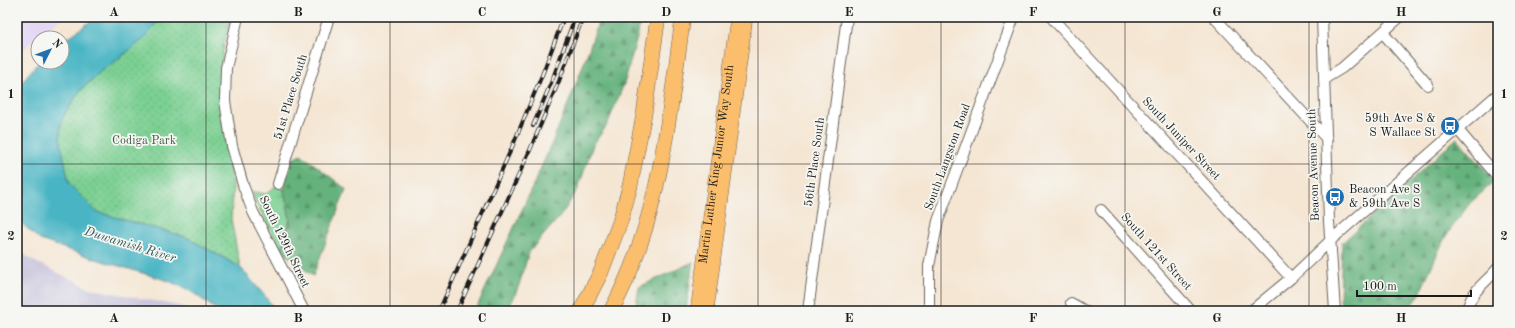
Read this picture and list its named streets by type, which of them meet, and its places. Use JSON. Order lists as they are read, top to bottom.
{
  "streets": {
    "main road": ["Martin Luther King Junior Way South"],
    "street": [
      "51st Place South",
      "South Juniper Street",
      "South Langston Road",
      "56th Place South",
      "Beacon Avenue South",
      "South 129th Street",
      "South 121st Street"
    ]
  },
  "water": ["Duwamish River"],
  "parks": ["Codiga Park"],
  "places": {
    "bus stop": ["59th Ave S & S Wallace St", "Beacon Ave S & 59th Ave S"]
  },
  "scale_bar": "100 m",
  "north": "top right",
  "grid": {
    "columns": [
      "A",
      "B",
      "C",
      "D",
      "E",
      "F",
      "G",
      "H"
    ],
    "rows": ["1", "2"]
  }
}
